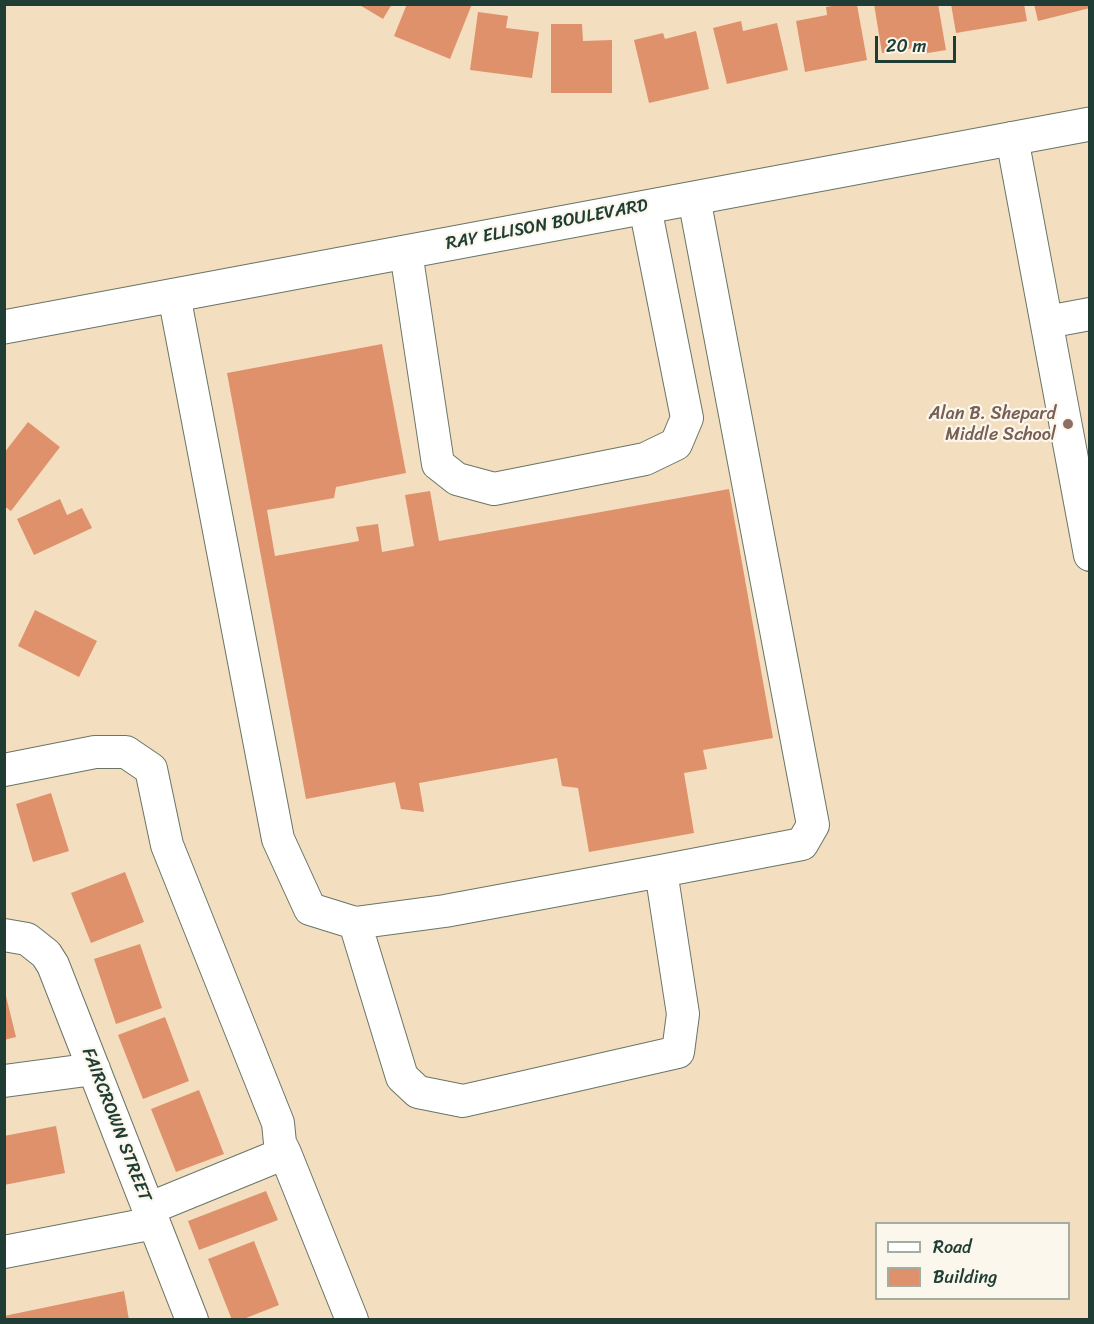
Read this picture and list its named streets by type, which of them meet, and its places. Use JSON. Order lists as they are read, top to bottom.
{
  "streets": {
    "main road": ["RAY ELLISON BOULEVARD"],
    "street": ["FAIRCROWN STREET"]
  },
  "places": ["Alan B. Shepard Middle School"],
  "legend": ["Road", "Building"],
  "scale_bar": "20 m"
}
